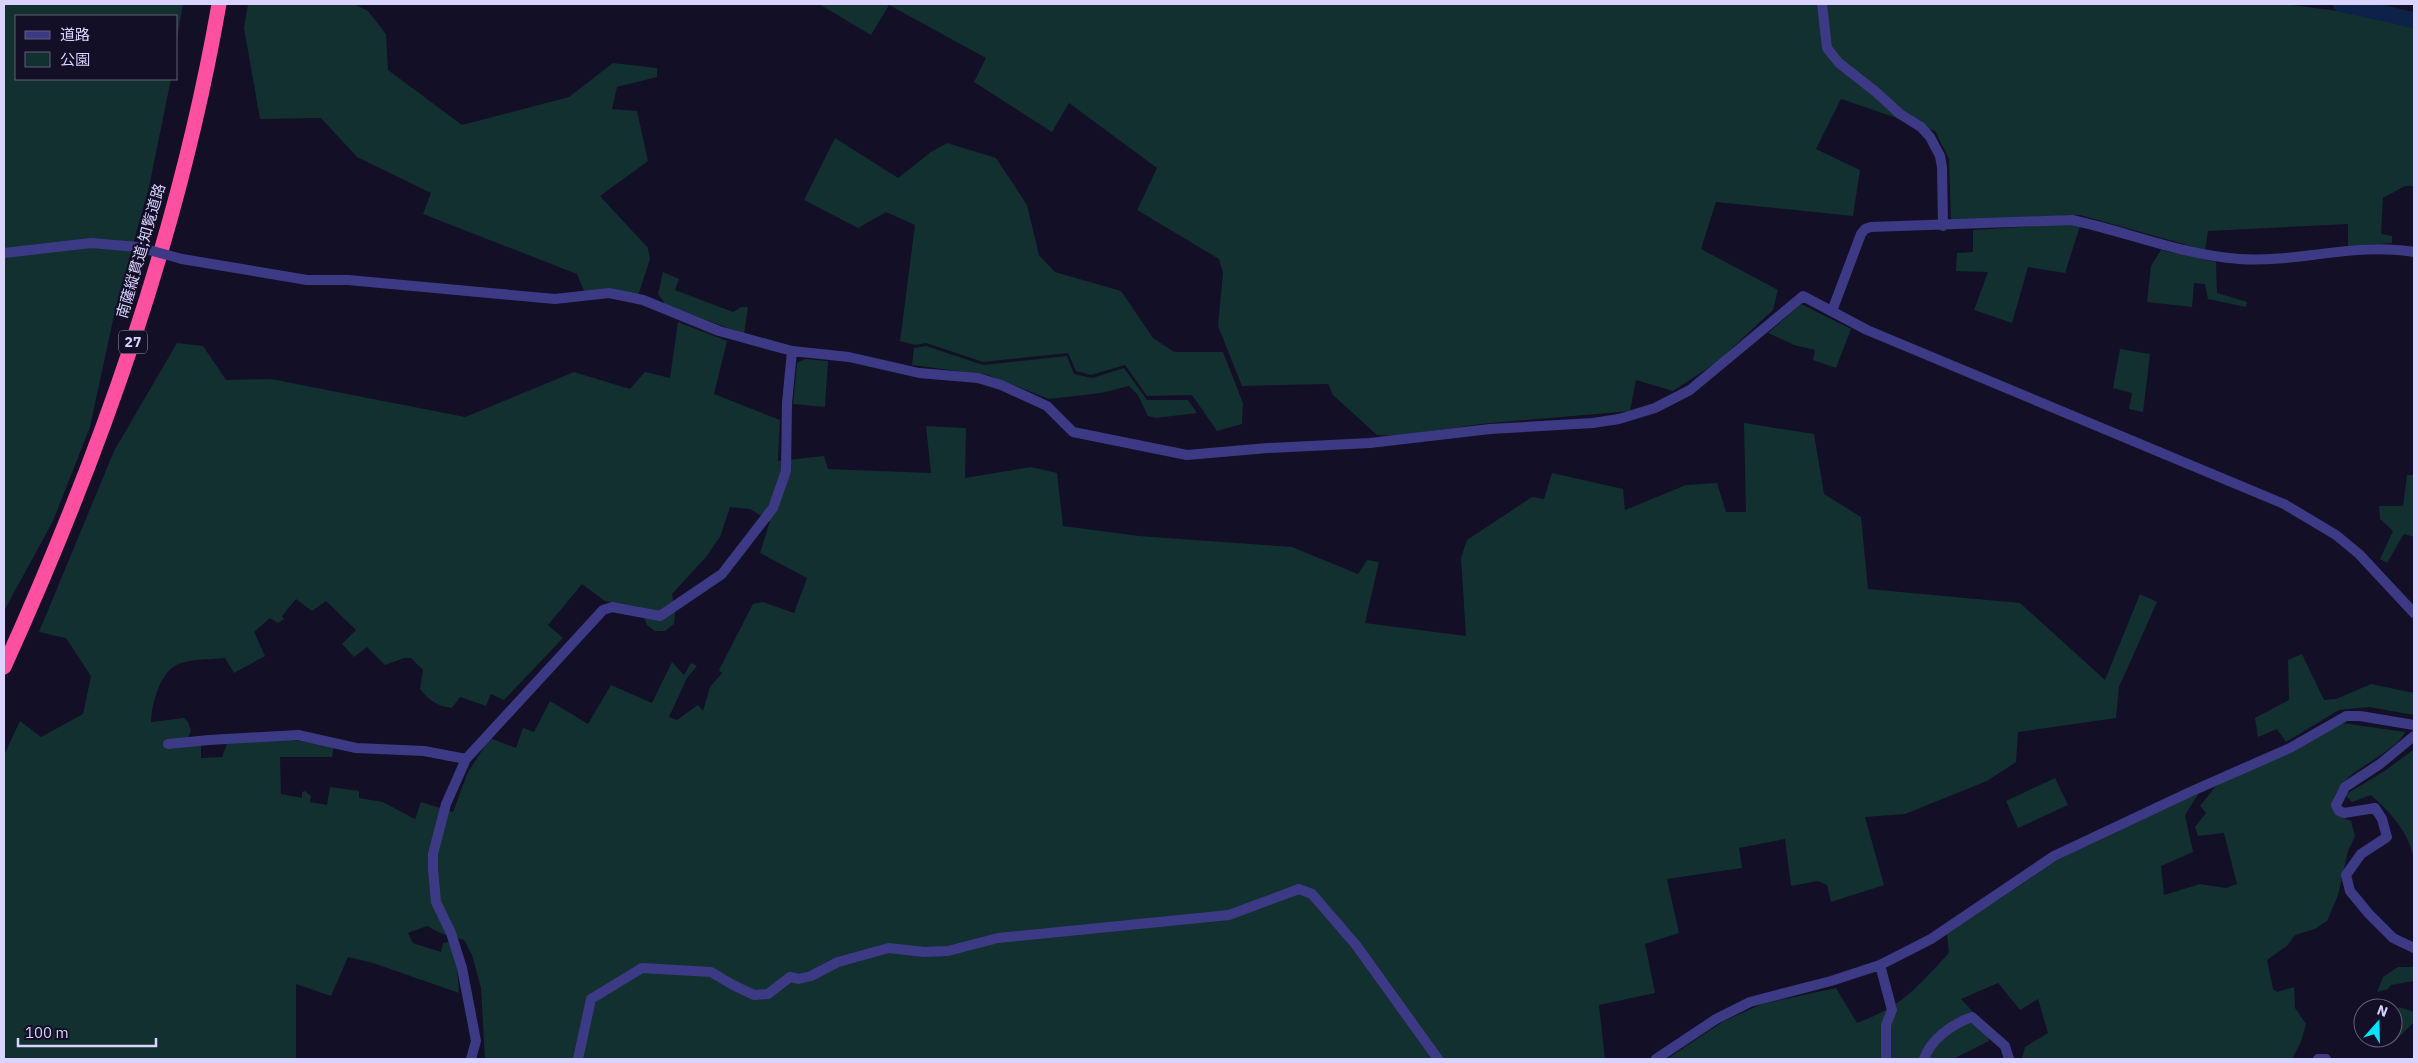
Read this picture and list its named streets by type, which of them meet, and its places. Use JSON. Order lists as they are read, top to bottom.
{
  "streets": {
    "highway": ["南薩縦貫道;知覧道路", "27"]
  },
  "legend": ["道路", "公園"],
  "scale_bar": "100 m",
  "north": "top"
}
